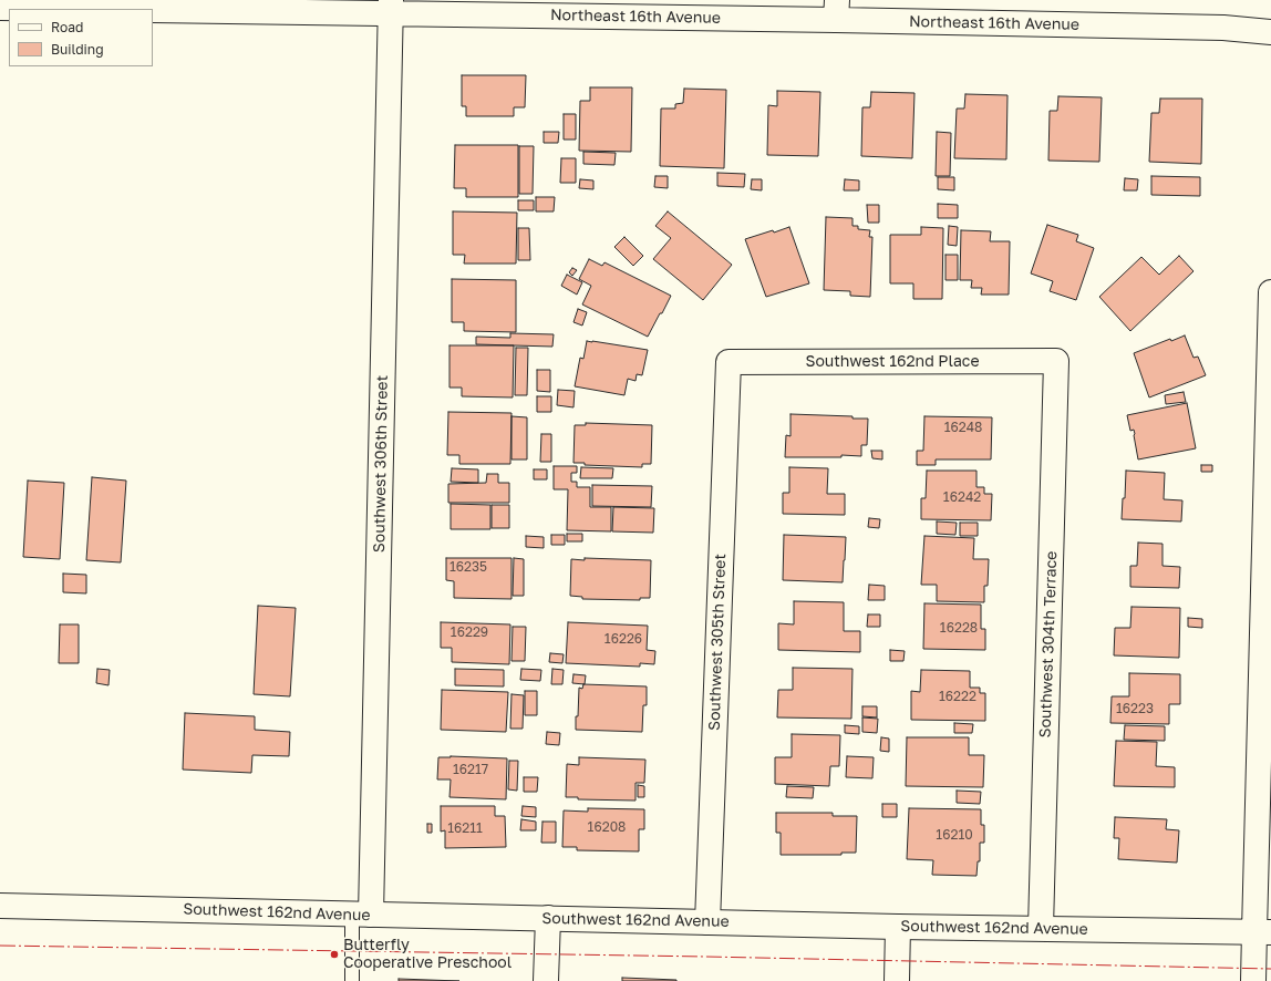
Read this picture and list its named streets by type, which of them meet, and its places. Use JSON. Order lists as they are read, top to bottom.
{
  "streets": {
    "street": [
      "Northeast 16th Avenue",
      "Southwest 162nd Place",
      "Southwest 306th Street",
      "Southwest 305th Street",
      "Southwest 304th Terrace",
      "Southwest 162nd Avenue"
    ]
  },
  "crossings": [
    ["Northeast 16th Avenue", "Southwest 306th Street"],
    ["Southwest 162nd Place", "Southwest 305th Street"],
    ["Southwest 162nd Place", "Southwest 304th Terrace"],
    ["Southwest 306th Street", "Southwest 162nd Avenue"],
    ["Southwest 305th Street", "Southwest 162nd Avenue"],
    ["Southwest 304th Terrace", "Southwest 162nd Avenue"]
  ],
  "places": ["Butterfly Cooperative Preschool"],
  "house_numbers": [
    "16248",
    "16242",
    "16235",
    "16228",
    "16229",
    "16226",
    "16222",
    "16223",
    "16217",
    "16208",
    "16211",
    "16210"
  ],
  "legend": ["Road", "Building"]
}
